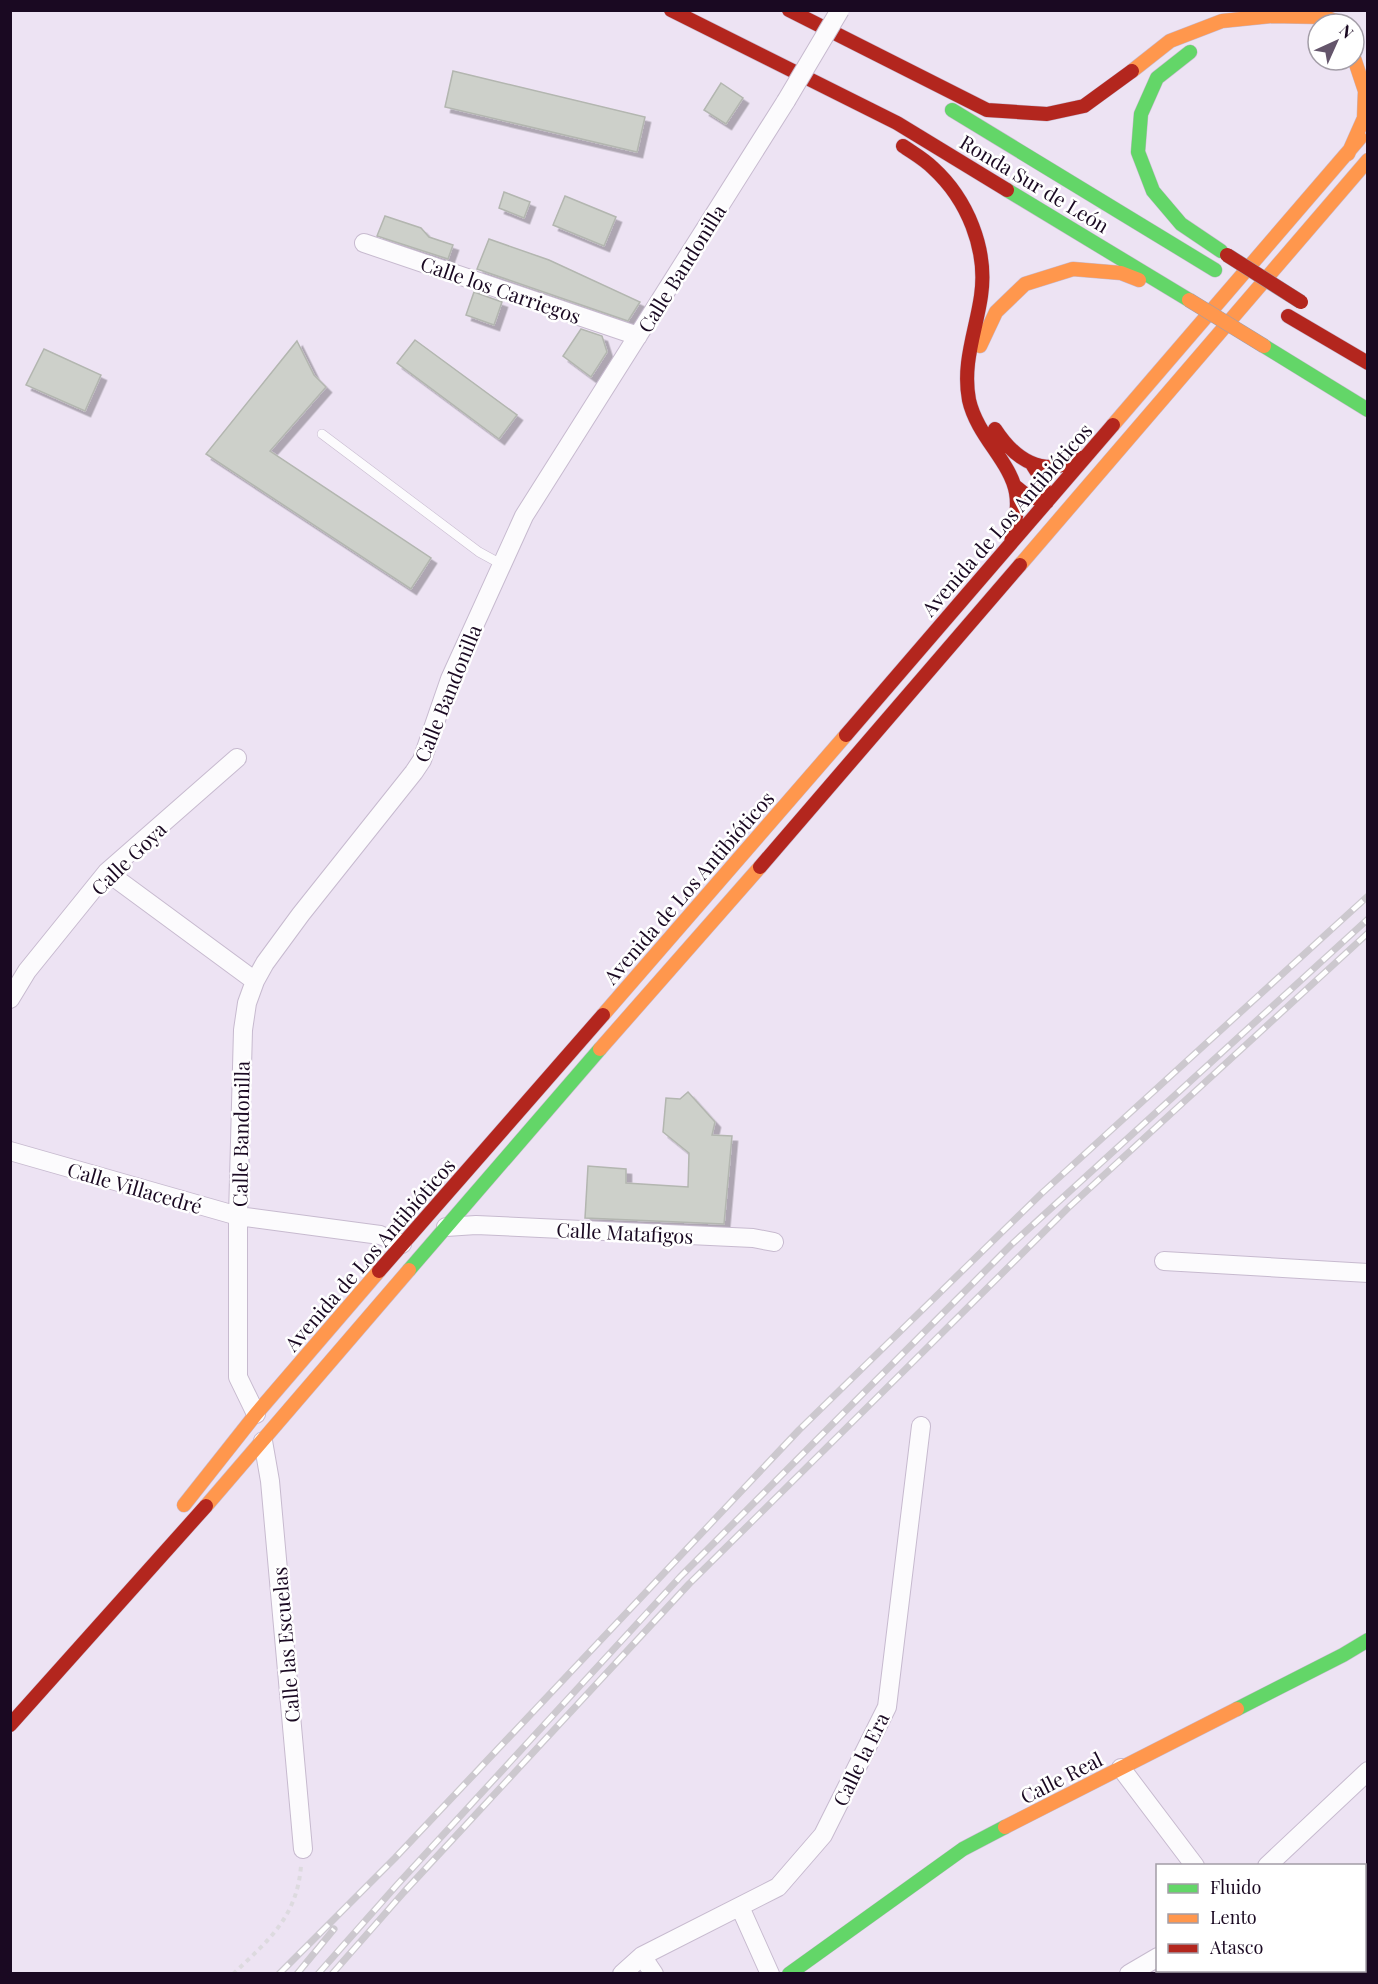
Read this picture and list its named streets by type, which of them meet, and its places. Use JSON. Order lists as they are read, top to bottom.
{
  "streets": {
    "main road": ["Ronda Sur de León", "Avenida de Los Antibióticos", "Calle Real"],
    "street": [
      "Calle Bandonilla",
      "Calle los Carriegos",
      "Calle Goya",
      "Calle Villacedré",
      "Calle Matafigos",
      "Calle las Escuelas",
      "Calle la Era"
    ]
  },
  "crossings": [
    ["Calle Bandonilla", "Calle los Carriegos"],
    ["Calle Bandonilla", "Avenida de Los Antibióticos"],
    ["Calle Bandonilla", "Calle Villacedré"],
    ["Avenida de Los Antibióticos", "Calle Villacedré"],
    ["Avenida de Los Antibióticos", "Calle Matafigos"],
    ["Avenida de Los Antibióticos", "Calle las Escuelas"]
  ],
  "legend": ["Fluido", "Lento", "Atasco"],
  "north": "top right"
}
